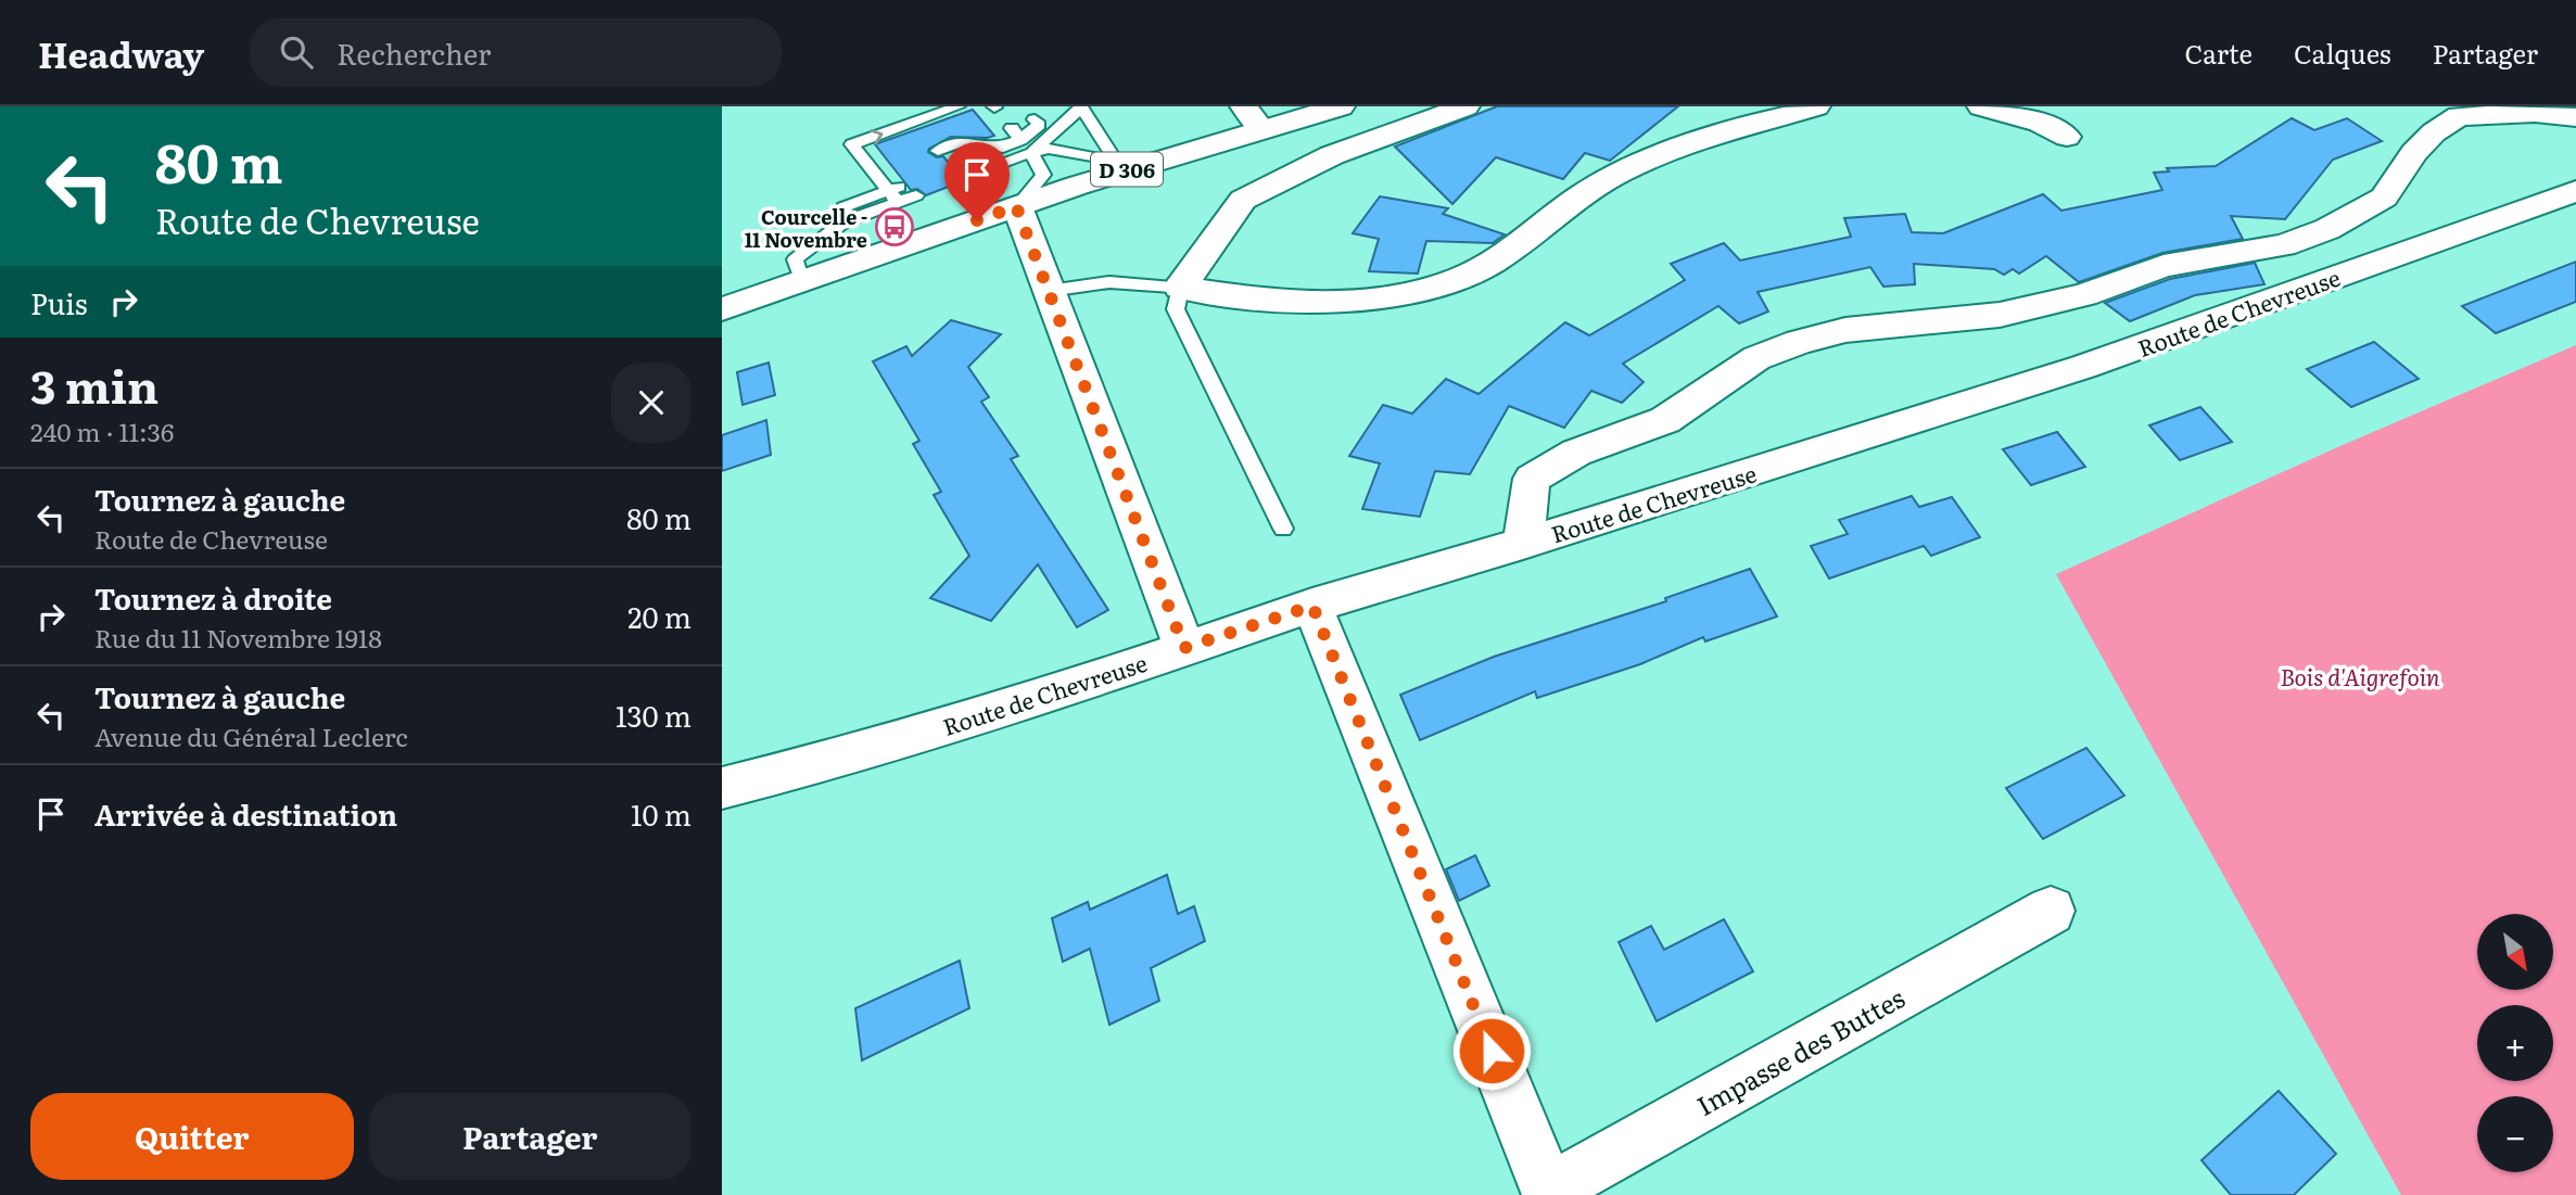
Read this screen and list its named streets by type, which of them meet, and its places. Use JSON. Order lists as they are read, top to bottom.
{
  "streets": {
    "street": ["D 306", "Route de Chevreuse", "Impasse des Buttes"]
  },
  "parks": ["Bois d'Aigrefoin"],
  "places": {
    "bus stop": ["Courcelle - 11 Novembre"]
  },
  "north": "bottom right",
  "page": {
    "header": "Headway",
    "search": "Rechercher",
    "nav": ["Carte", "Calques", "Partager"],
    "turn": ["80 m", "Route de Chevreuse"],
    "then": "Puis",
    "heading": ["3 min", "240 m · 11:36"],
    "list": [
      {
        "name": "Tournez à gauche",
        "note": "Route de Chevreuse",
        "value": "80 m"
      },
      {
        "name": "Tournez à droite",
        "note": "Rue du 11 Novembre 1918",
        "value": "20 m"
      },
      {
        "name": "Tournez à gauche",
        "note": "Avenue du Général Leclerc",
        "value": "130 m"
      },
      {
        "name": "Arrivée à destination",
        "value": "10 m"
      }
    ],
    "map_buttons": ["+", "−"],
    "buttons": ["Quitter", "Partager"]
  }
}
